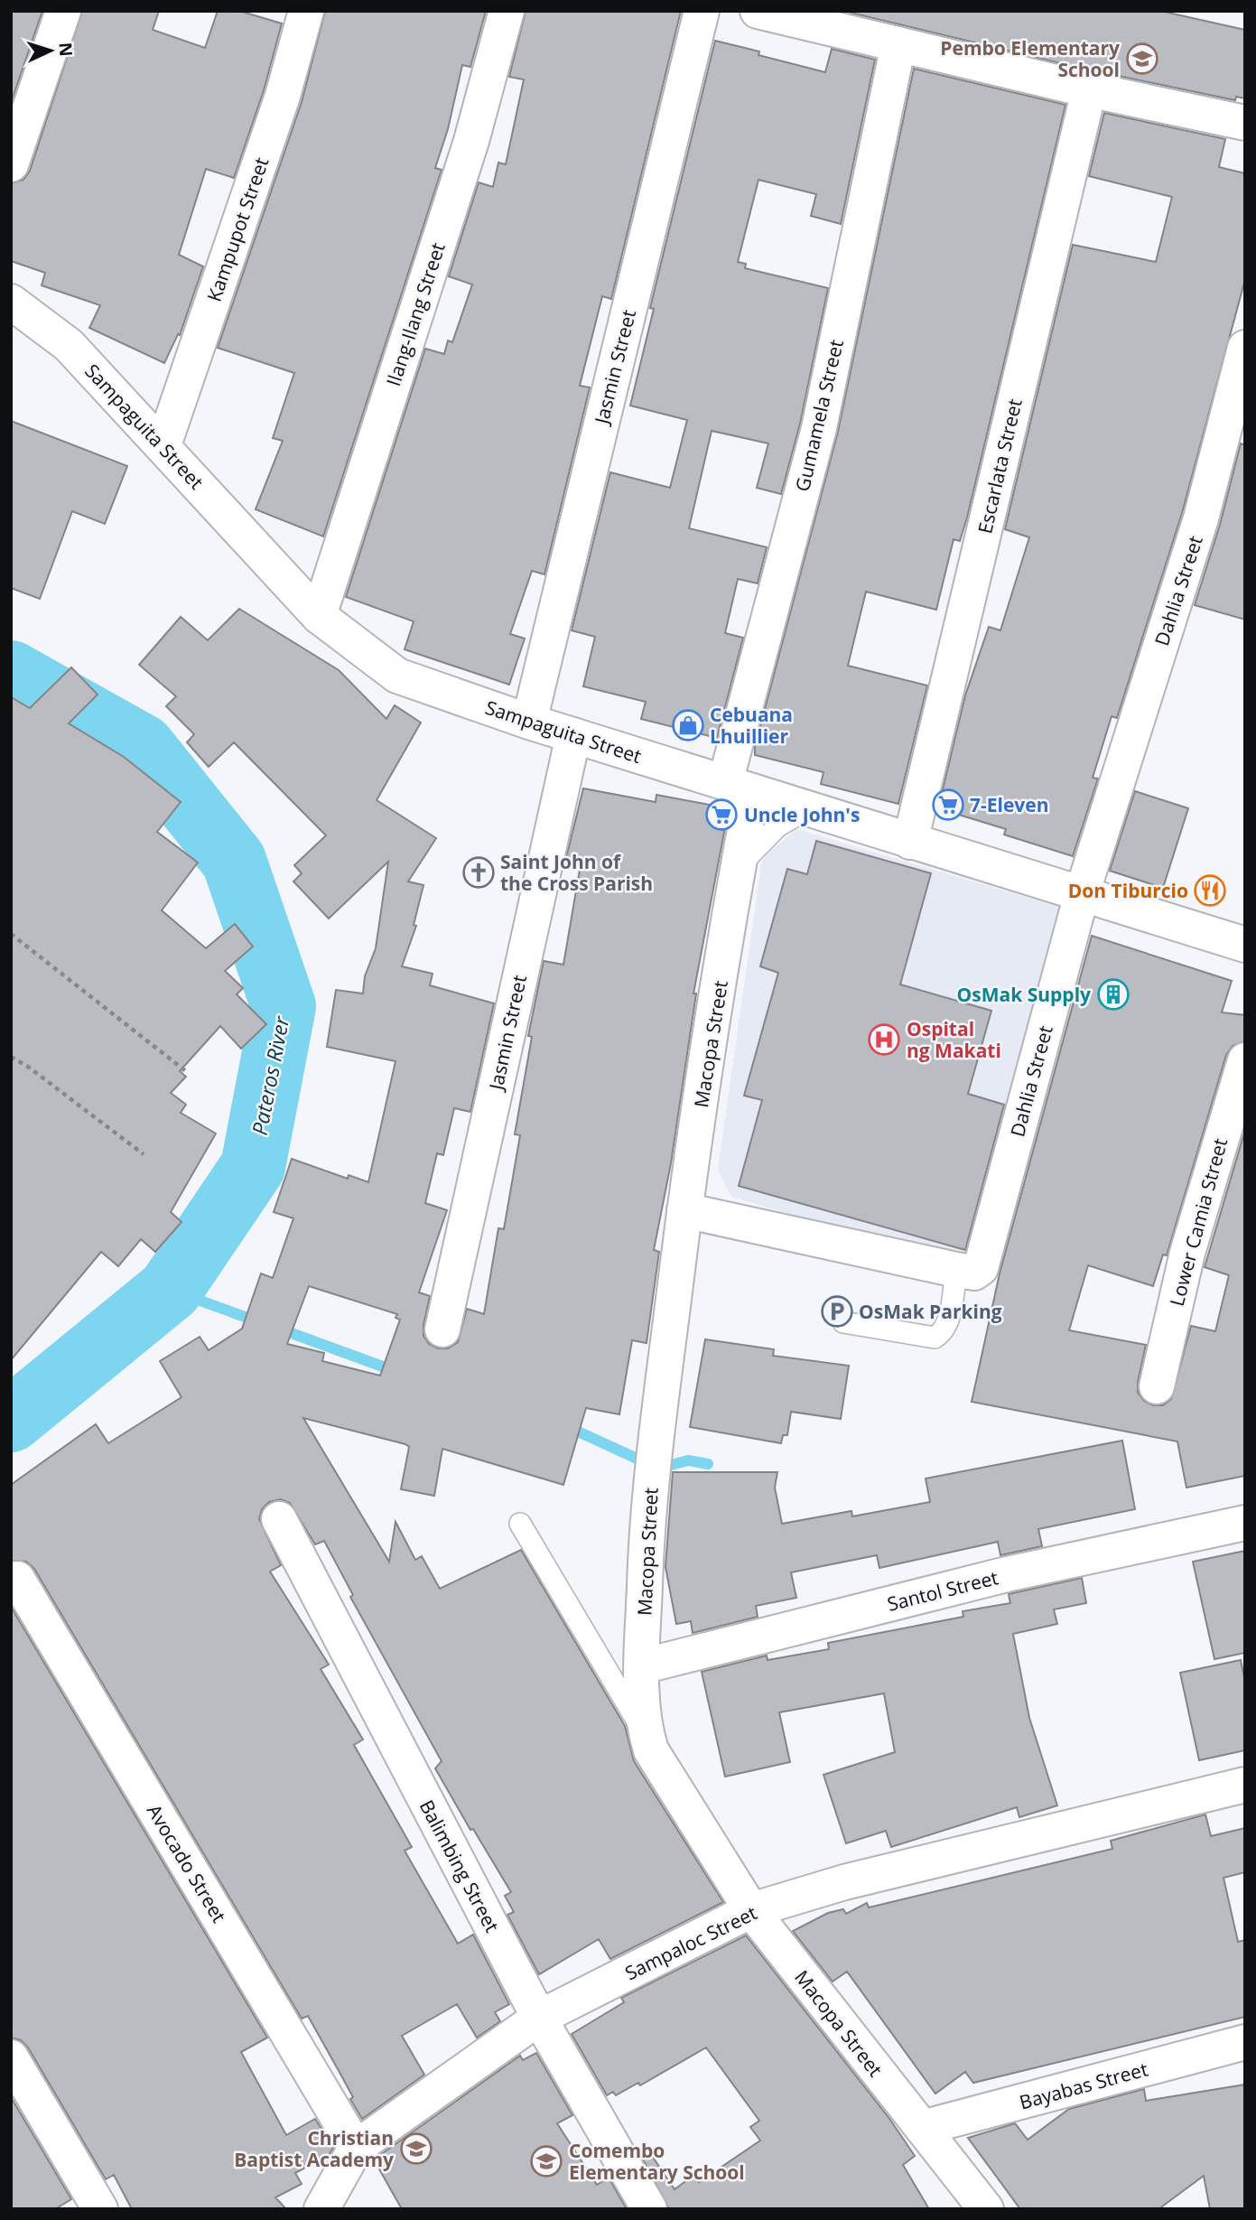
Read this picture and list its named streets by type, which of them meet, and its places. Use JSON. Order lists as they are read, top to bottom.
{
  "streets": {
    "street": [
      "Kampupot Street",
      "Ilang-Ilang Street",
      "Jasmin Street",
      "Gumamela Street",
      "Sampaguita Street",
      "Escarlata Street",
      "Dahlia Street",
      "Macopa Street",
      "Lower Camia Street",
      "Santol Street",
      "Avocado Street",
      "Balimbing Street",
      "Sampaloc Street",
      "Bayabas Street"
    ]
  },
  "crossings": [
    ["Kampupot Street", "Sampaguita Street"],
    ["Ilang-Ilang Street", "Sampaguita Street"],
    ["Jasmin Street", "Sampaguita Street"],
    ["Gumamela Street", "Sampaguita Street"],
    ["Gumamela Street", "Macopa Street"],
    ["Sampaguita Street", "Escarlata Street"],
    ["Sampaguita Street", "Dahlia Street"],
    ["Sampaguita Street", "Macopa Street"],
    ["Dahlia Street", "Macopa Street"],
    ["Macopa Street", "Santol Street"],
    ["Macopa Street", "Sampaloc Street"],
    ["Macopa Street", "Bayabas Street"],
    ["Avocado Street", "Sampaloc Street"],
    ["Balimbing Street", "Sampaloc Street"]
  ],
  "water": ["Pateros River"],
  "places": {
    "school or university": ["Pembo Elementary School", "Christian Baptist Academy", "Comembo Elementary School"],
    "shop": ["Cebuana Lhuillier"],
    "supermarket": ["7-Eleven", "Uncle John's"],
    "church": ["Saint John of the Cross Parish"],
    "restaurant": ["Don Tiburcio"],
    "building": ["OsMak Supply"],
    "hospital": ["Ospital ng Makati"],
    "parking": ["OsMak Parking"]
  },
  "north": "right"
}
